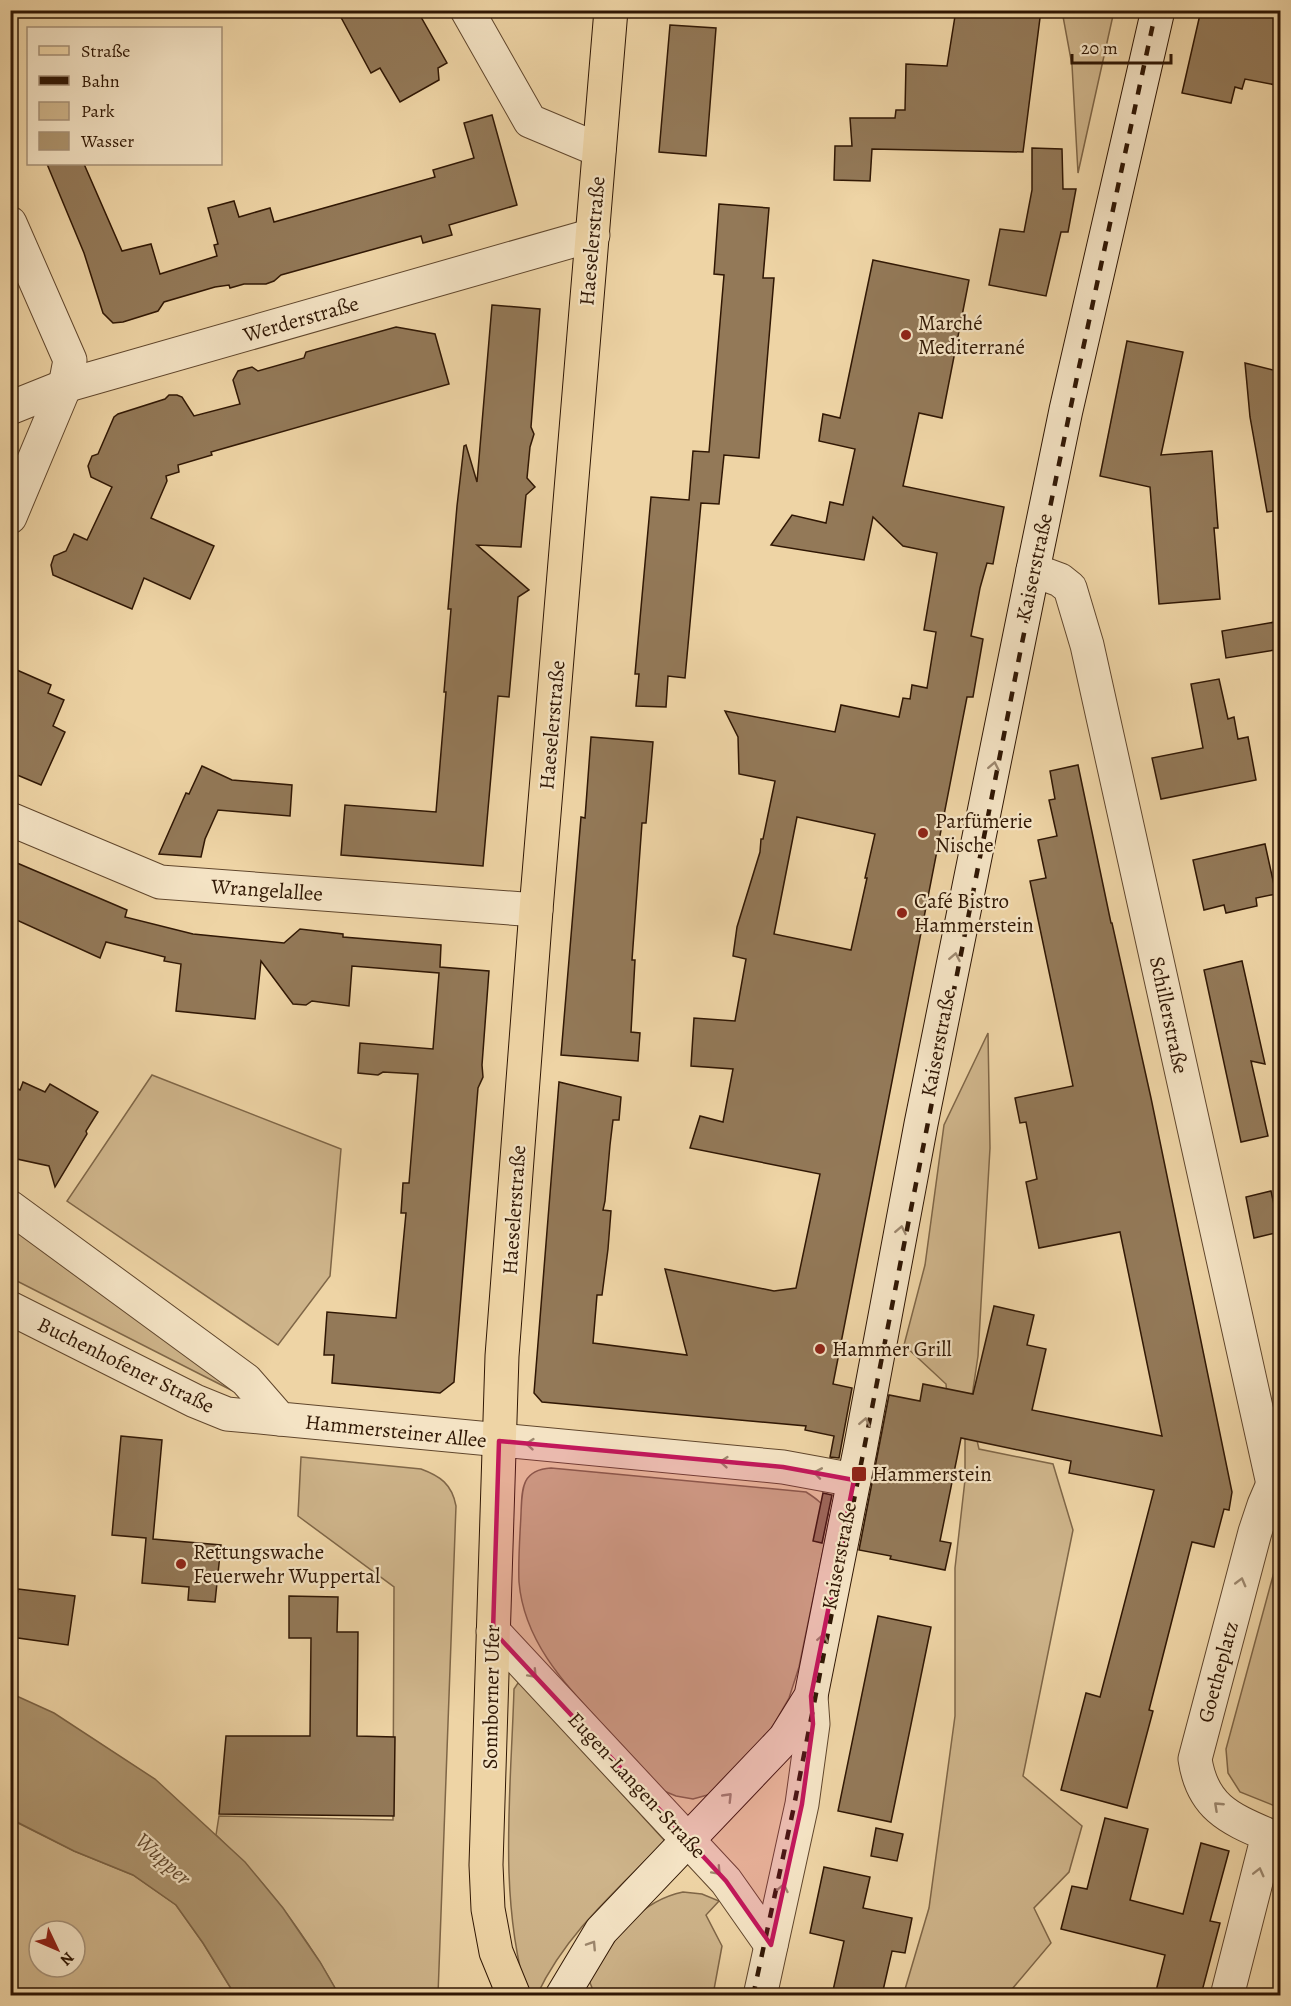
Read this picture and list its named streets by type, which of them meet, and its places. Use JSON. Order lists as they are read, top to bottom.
{
  "streets": {
    "main road": ["Haeselerstraße", "Sonnborner Ufer"],
    "street": [
      "Werderstraße",
      "Kaiserstraße",
      "Wrangelallee",
      "Schillerstraße",
      "Buchenhofener Straße",
      "Hammersteiner Allee",
      "Goetheplatz",
      "Eugen-Langen-Straße"
    ]
  },
  "crossings": [
    ["Haeselerstraße", "Werderstraße"],
    ["Haeselerstraße", "Wrangelallee"],
    ["Haeselerstraße", "Hammersteiner Allee"],
    ["Haeselerstraße", "Sonnborner Ufer"],
    ["Kaiserstraße", "Schillerstraße"],
    ["Kaiserstraße", "Hammersteiner Allee"],
    ["Kaiserstraße", "Eugen-Langen-Straße"],
    ["Schillerstraße", "Goetheplatz"],
    ["Buchenhofener Straße", "Hammersteiner Allee"],
    ["Hammersteiner Allee", "Sonnborner Ufer"],
    ["Sonnborner Ufer", "Eugen-Langen-Straße"]
  ],
  "one_way": [
    "Kaiserstraße",
    "Hammersteiner Allee",
    "Goetheplatz",
    "Eugen-Langen-Straße"
  ],
  "water": ["Wupper"],
  "places": {
    "other": [
      "Marché Mediterrané",
      "Parfümerie Nische",
      "Café Bistro Hammerstein",
      "Hammer Grill",
      "Rettungswache Feuerwehr Wuppertal"
    ],
    "transit": ["Hammerstein"]
  },
  "legend": [
    "Straße",
    "Bahn",
    "Park",
    "Wasser"
  ],
  "scale_bar": "20 m",
  "north": "bottom right"
}
